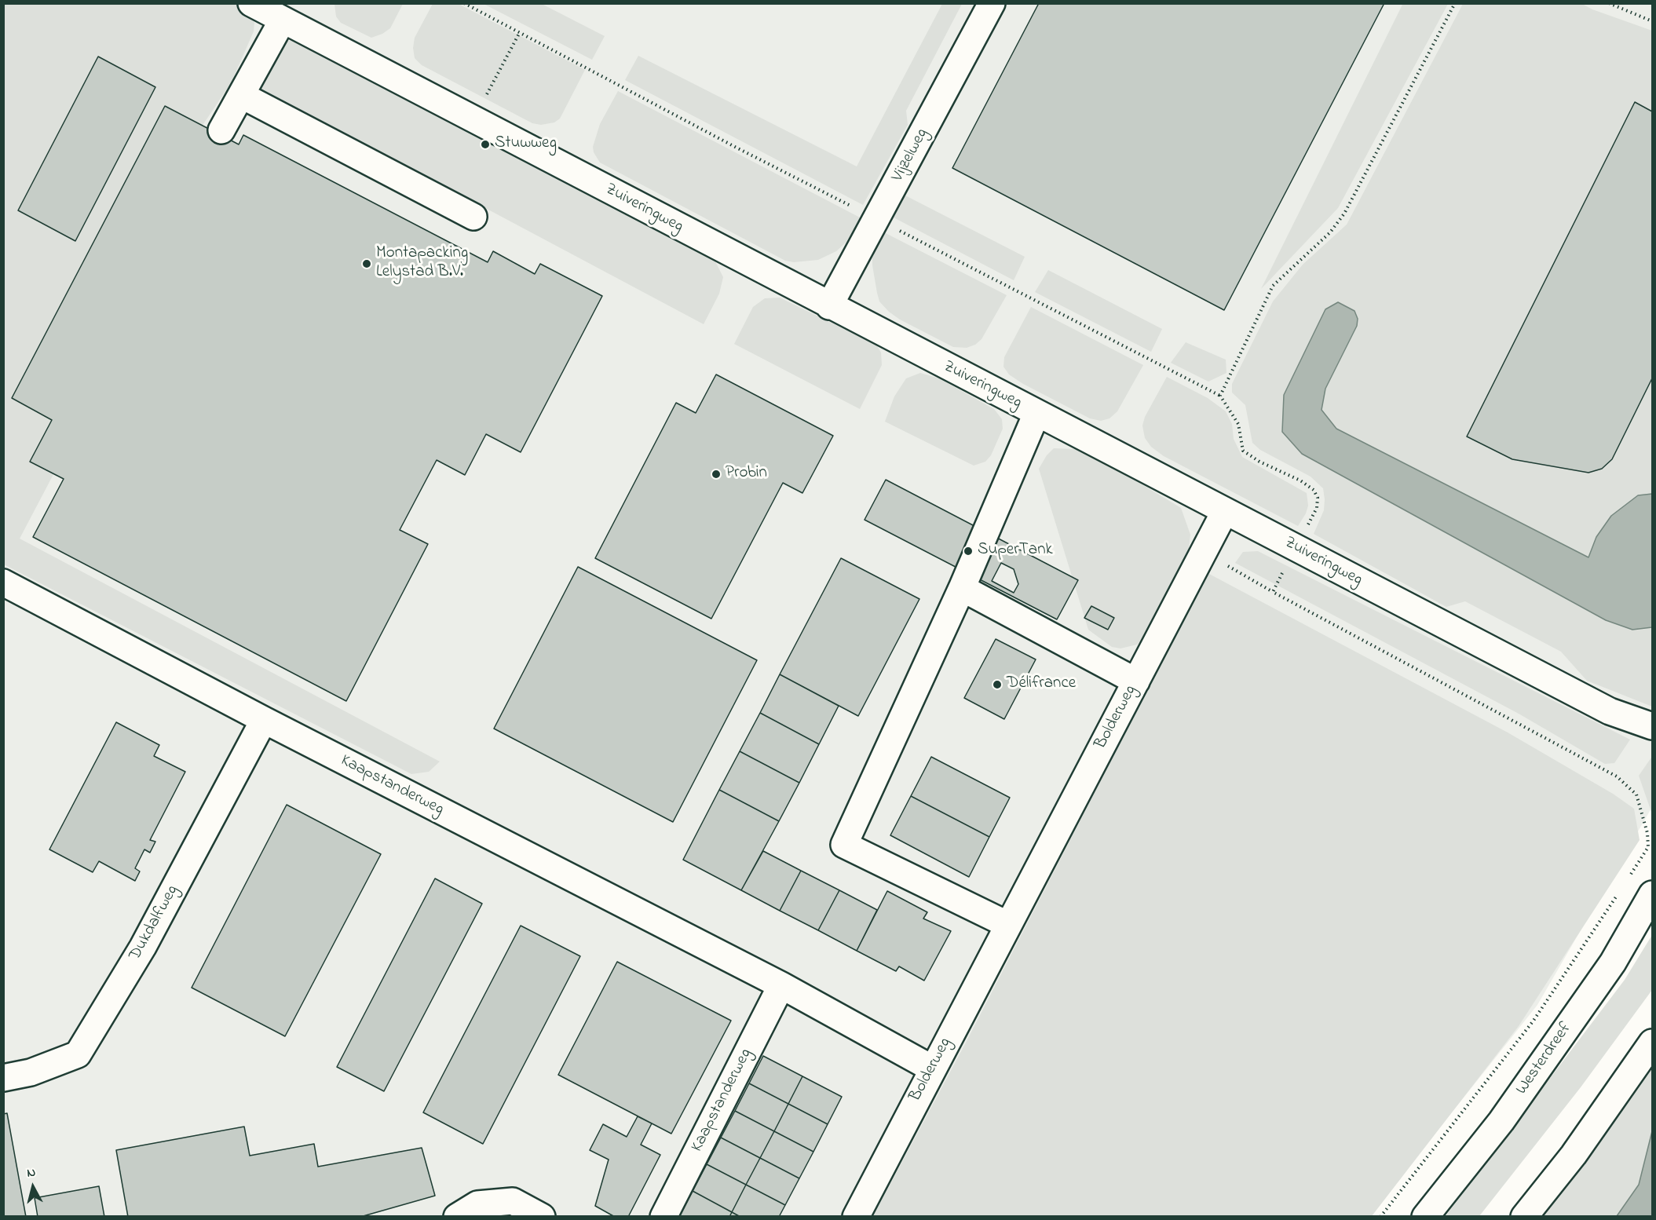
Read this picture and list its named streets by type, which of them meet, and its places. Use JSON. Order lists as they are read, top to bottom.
{
  "streets": {
    "street": [
      "Vijzelweg",
      "Zuiveringweg",
      "Bolderweg",
      "Kaapstanderweg",
      "Dukdalfweg",
      "Westerdreef"
    ]
  },
  "crossings": [
    ["Vijzelweg", "Zuiveringweg"],
    ["Zuiveringweg", "Bolderweg"],
    ["Bolderweg", "Kaapstanderweg"],
    ["Kaapstanderweg", "Dukdalfweg"]
  ],
  "places": [
    "Stuwweg",
    "Montapacking Lelystad B.V.",
    "Probin",
    "SuperTank",
    "Délifrance"
  ],
  "north": "top"
}
